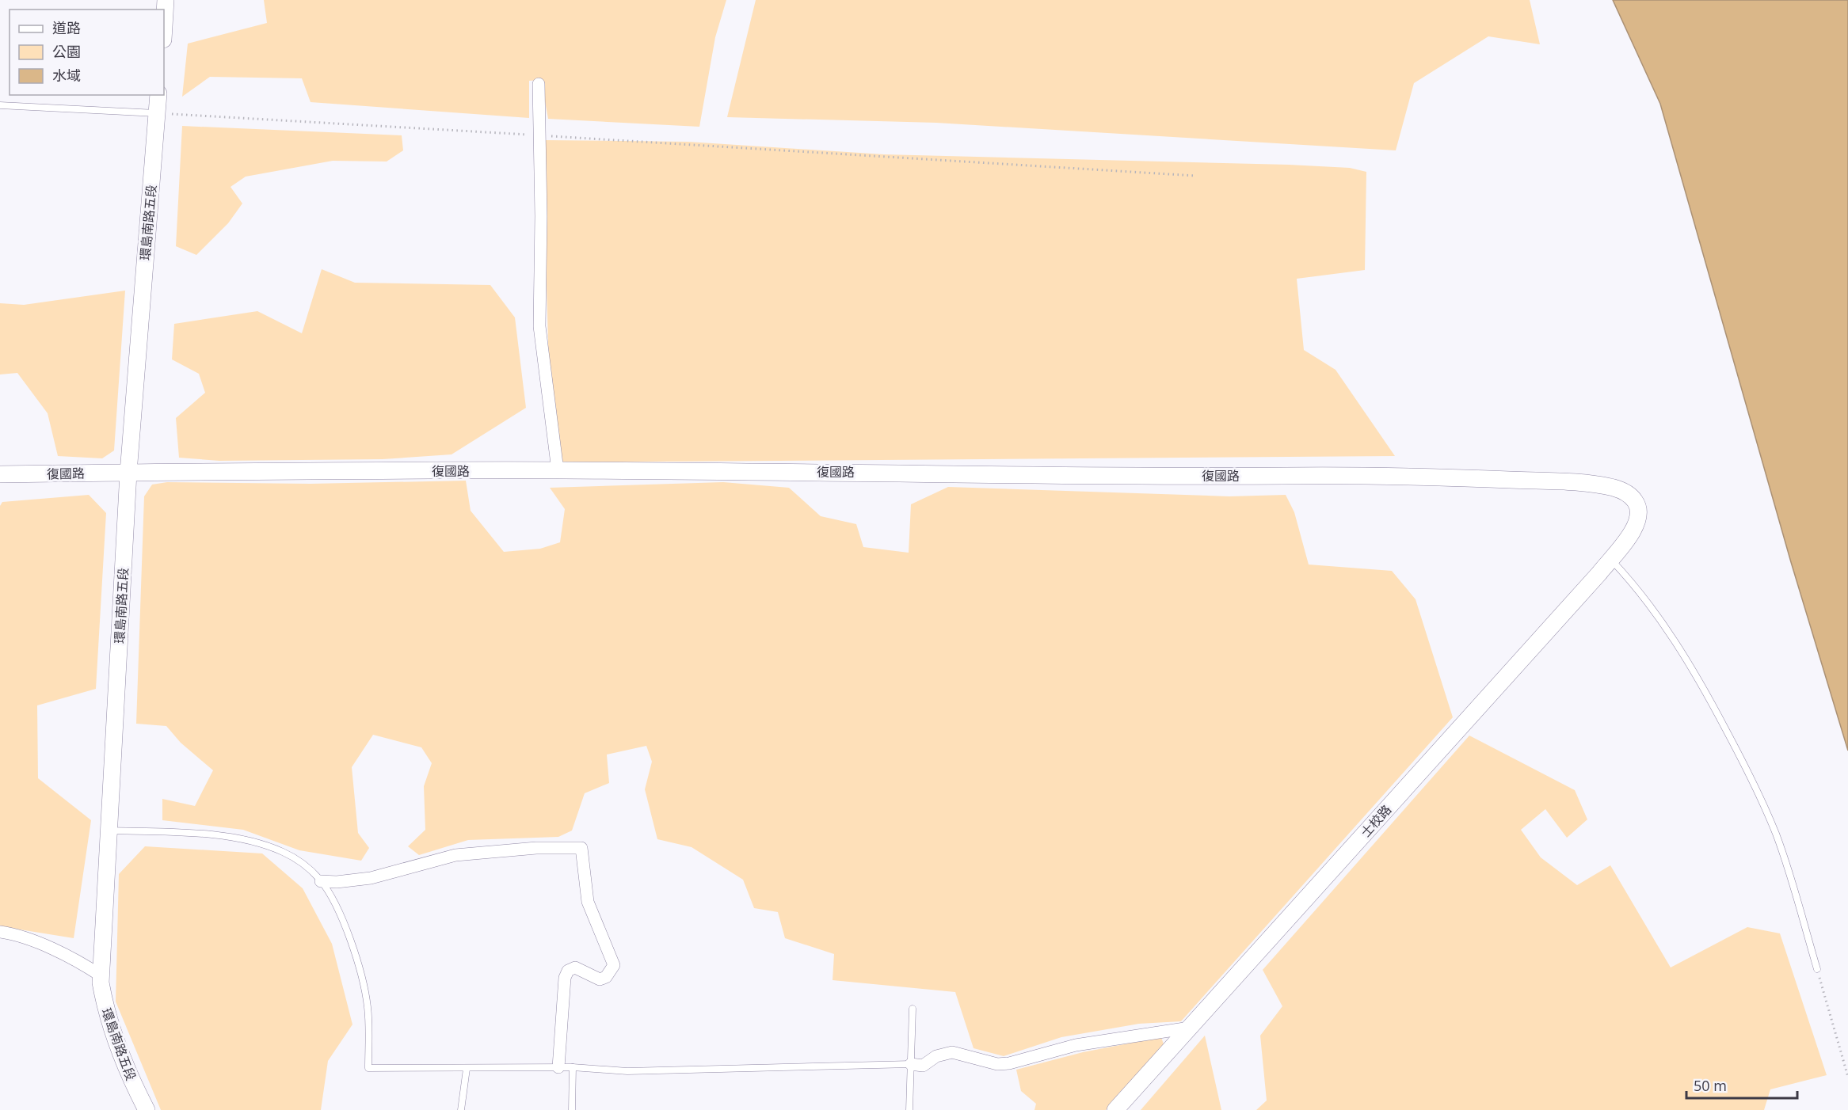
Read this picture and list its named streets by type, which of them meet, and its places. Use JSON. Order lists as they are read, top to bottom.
{
  "streets": {
    "street": ["環島南路五段", "復國路", "士校路"]
  },
  "crossings": [
    ["環島南路五段", "復國路"],
    ["復國路", "士校路"]
  ],
  "legend": ["道路", "公園", "水域"],
  "scale_bar": "50 m"
}
